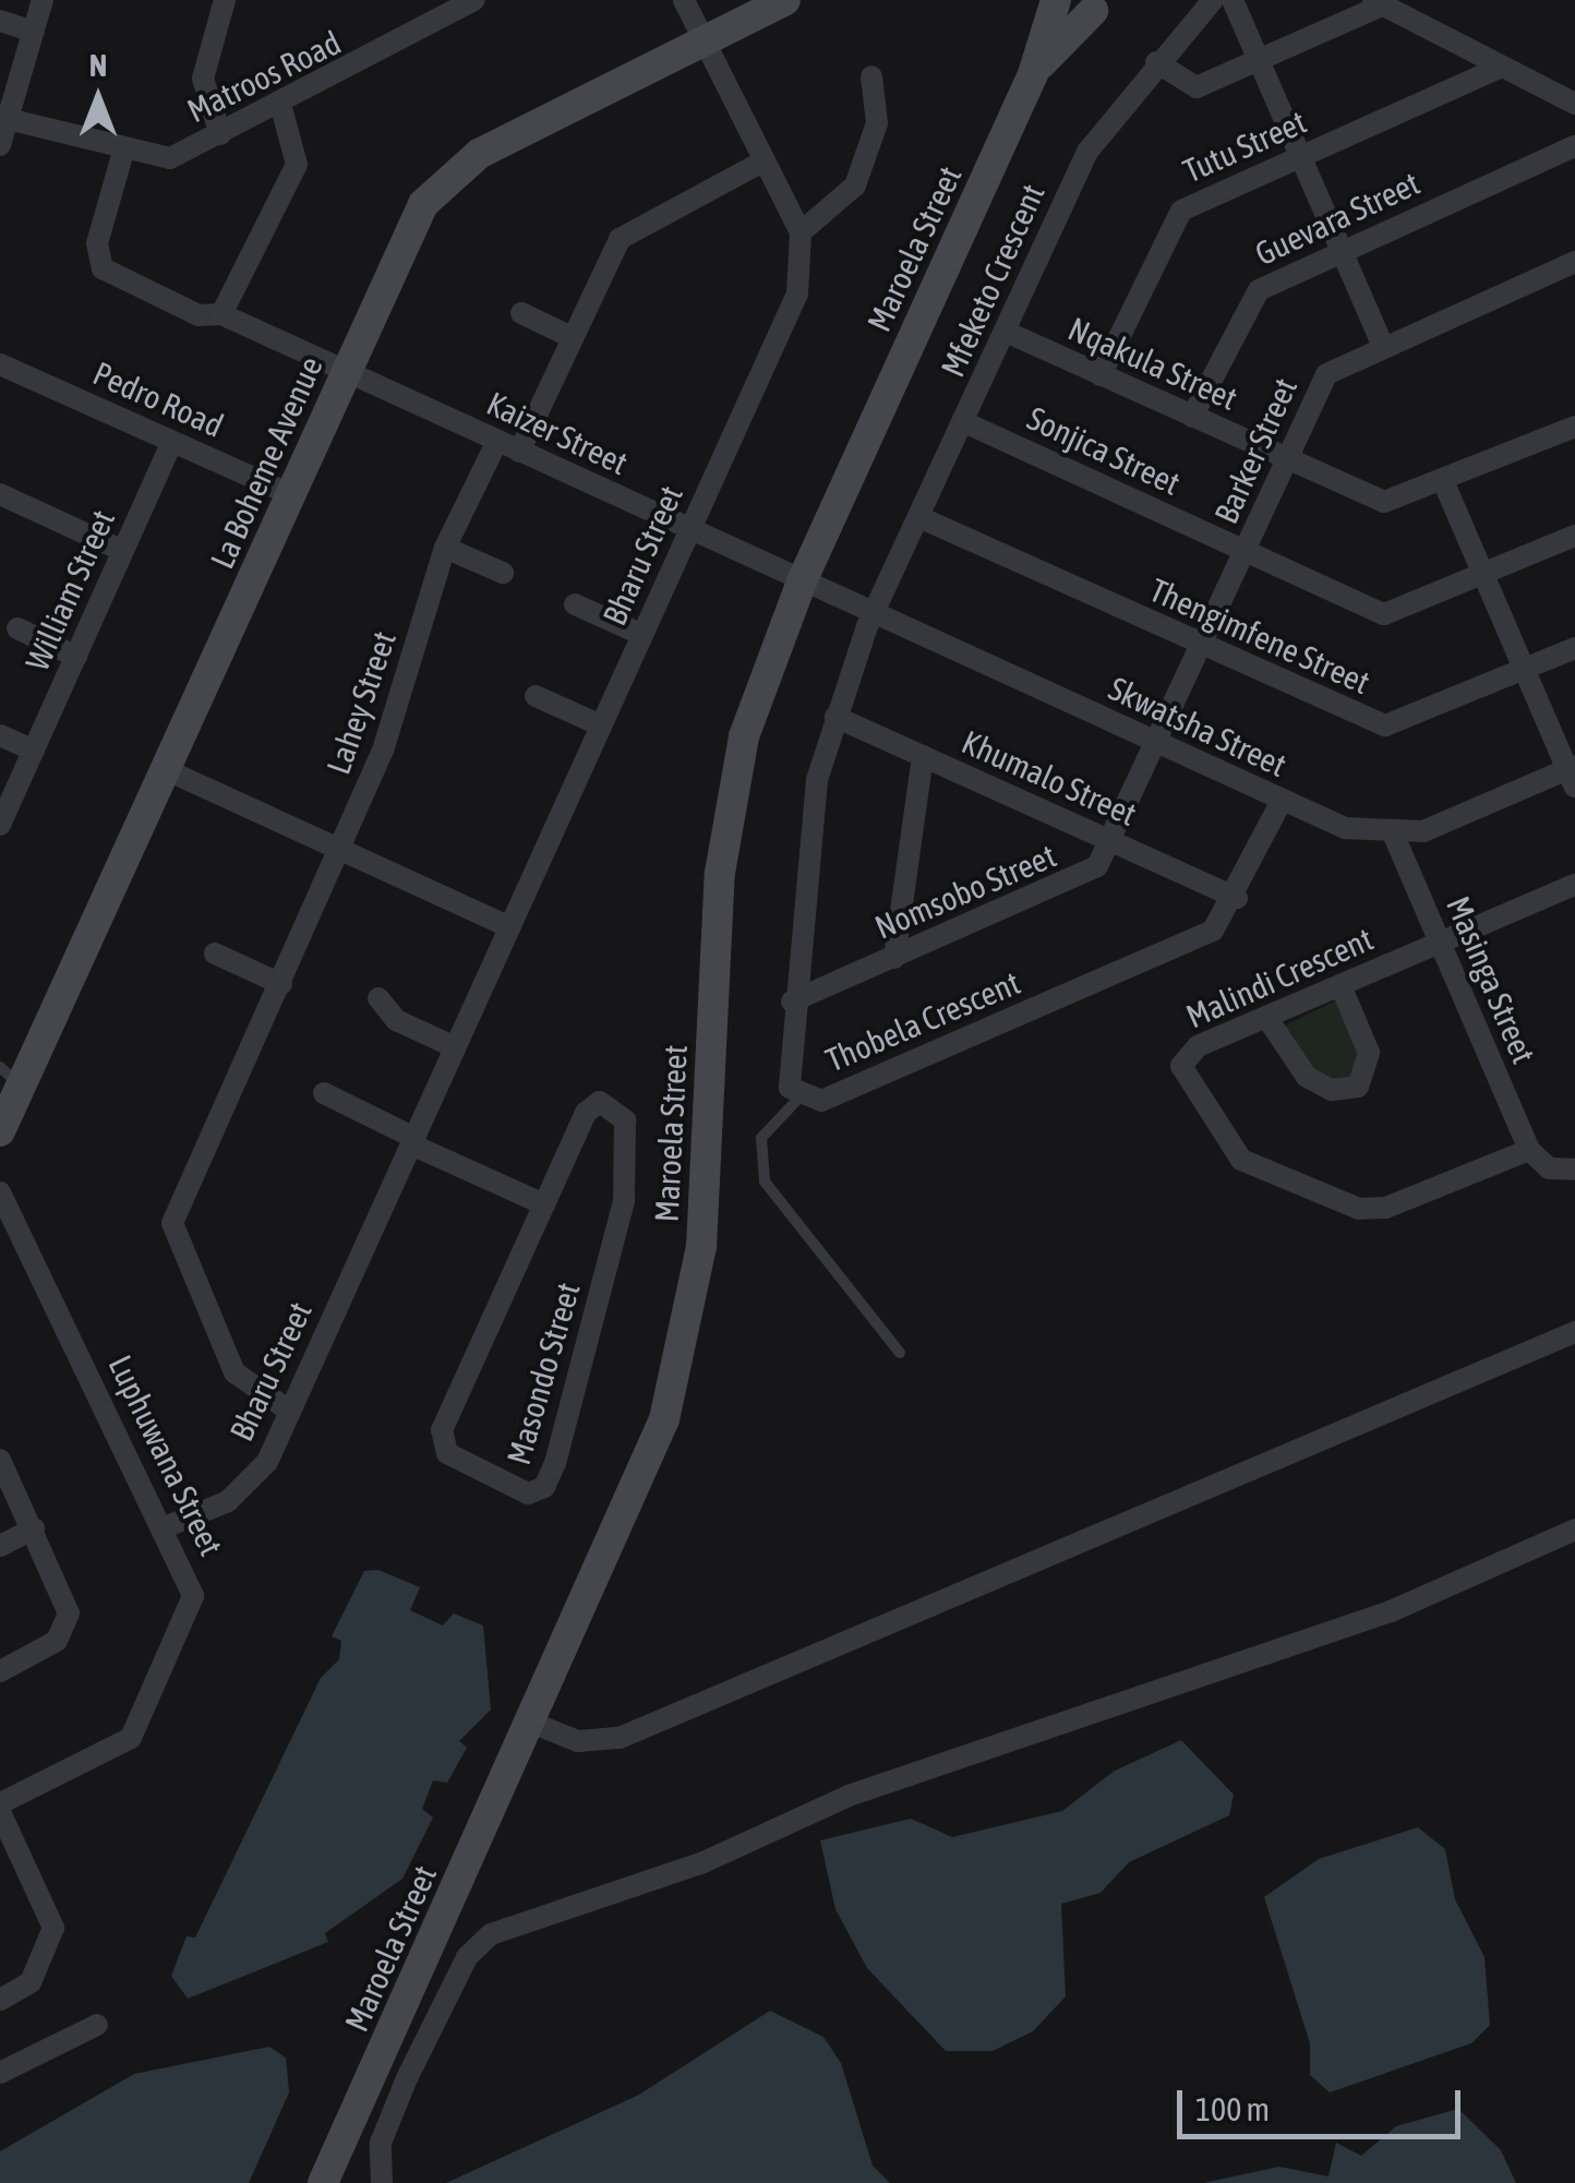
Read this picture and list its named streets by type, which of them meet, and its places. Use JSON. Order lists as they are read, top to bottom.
{
  "streets": {
    "street": [
      "Matroos Road",
      "Tutu Street",
      "Guevara Street",
      "Maroela Street",
      "Mfeketo Crescent",
      "Nqakula Street",
      "Pedro Road",
      "Kaizer Street",
      "Sonjica Street",
      "Barker Street",
      "La Boheme Avenue",
      "Bharu Street",
      "William Street",
      "Thengimfene Street",
      "Lahey Street",
      "Skwatsha Street",
      "Khumalo Street",
      "Nomsobo Street",
      "Malindi Crescent",
      "Masinga Street",
      "Thobela Crescent",
      "Masondo Street",
      "Luphuwana Street"
    ]
  },
  "crossings": [
    ["Matroos Road", "Kaizer Street"],
    ["Tutu Street", "Nqakula Street"],
    ["Guevara Street", "Nqakula Street"],
    ["Maroela Street", "Kaizer Street"],
    ["Maroela Street", "Skwatsha Street"],
    ["Mfeketo Crescent", "Nqakula Street"],
    ["Mfeketo Crescent", "Sonjica Street"],
    ["Mfeketo Crescent", "Thengimfene Street"],
    ["Mfeketo Crescent", "Skwatsha Street"],
    ["Mfeketo Crescent", "Thobela Crescent"],
    ["Nqakula Street", "Barker Street"],
    ["Pedro Road", "La Boheme Avenue"],
    ["Pedro Road", "William Street"],
    ["Kaizer Street", "La Boheme Avenue"],
    ["Kaizer Street", "Bharu Street"],
    ["Kaizer Street", "Lahey Street"],
    ["Kaizer Street", "Skwatsha Street"],
    ["Sonjica Street", "Barker Street"],
    ["Barker Street", "Thengimfene Street"],
    ["Barker Street", "Skwatsha Street"],
    ["Barker Street", "Nomsobo Street"],
    ["La Boheme Avenue", "Bharu Street"],
    ["Bharu Street", "Lahey Street"],
    ["Bharu Street", "Luphuwana Street"],
    ["Skwatsha Street", "Nomsobo Street"],
    ["Skwatsha Street", "Masinga Street"],
    ["Skwatsha Street", "Thobela Crescent"],
    ["Khumalo Street", "Nomsobo Street"],
    ["Khumalo Street", "Thobela Crescent"],
    ["Nomsobo Street", "Thobela Crescent"],
    ["Malindi Crescent", "Masinga Street"]
  ],
  "scale_bar": "100 m",
  "north": "top"
}
